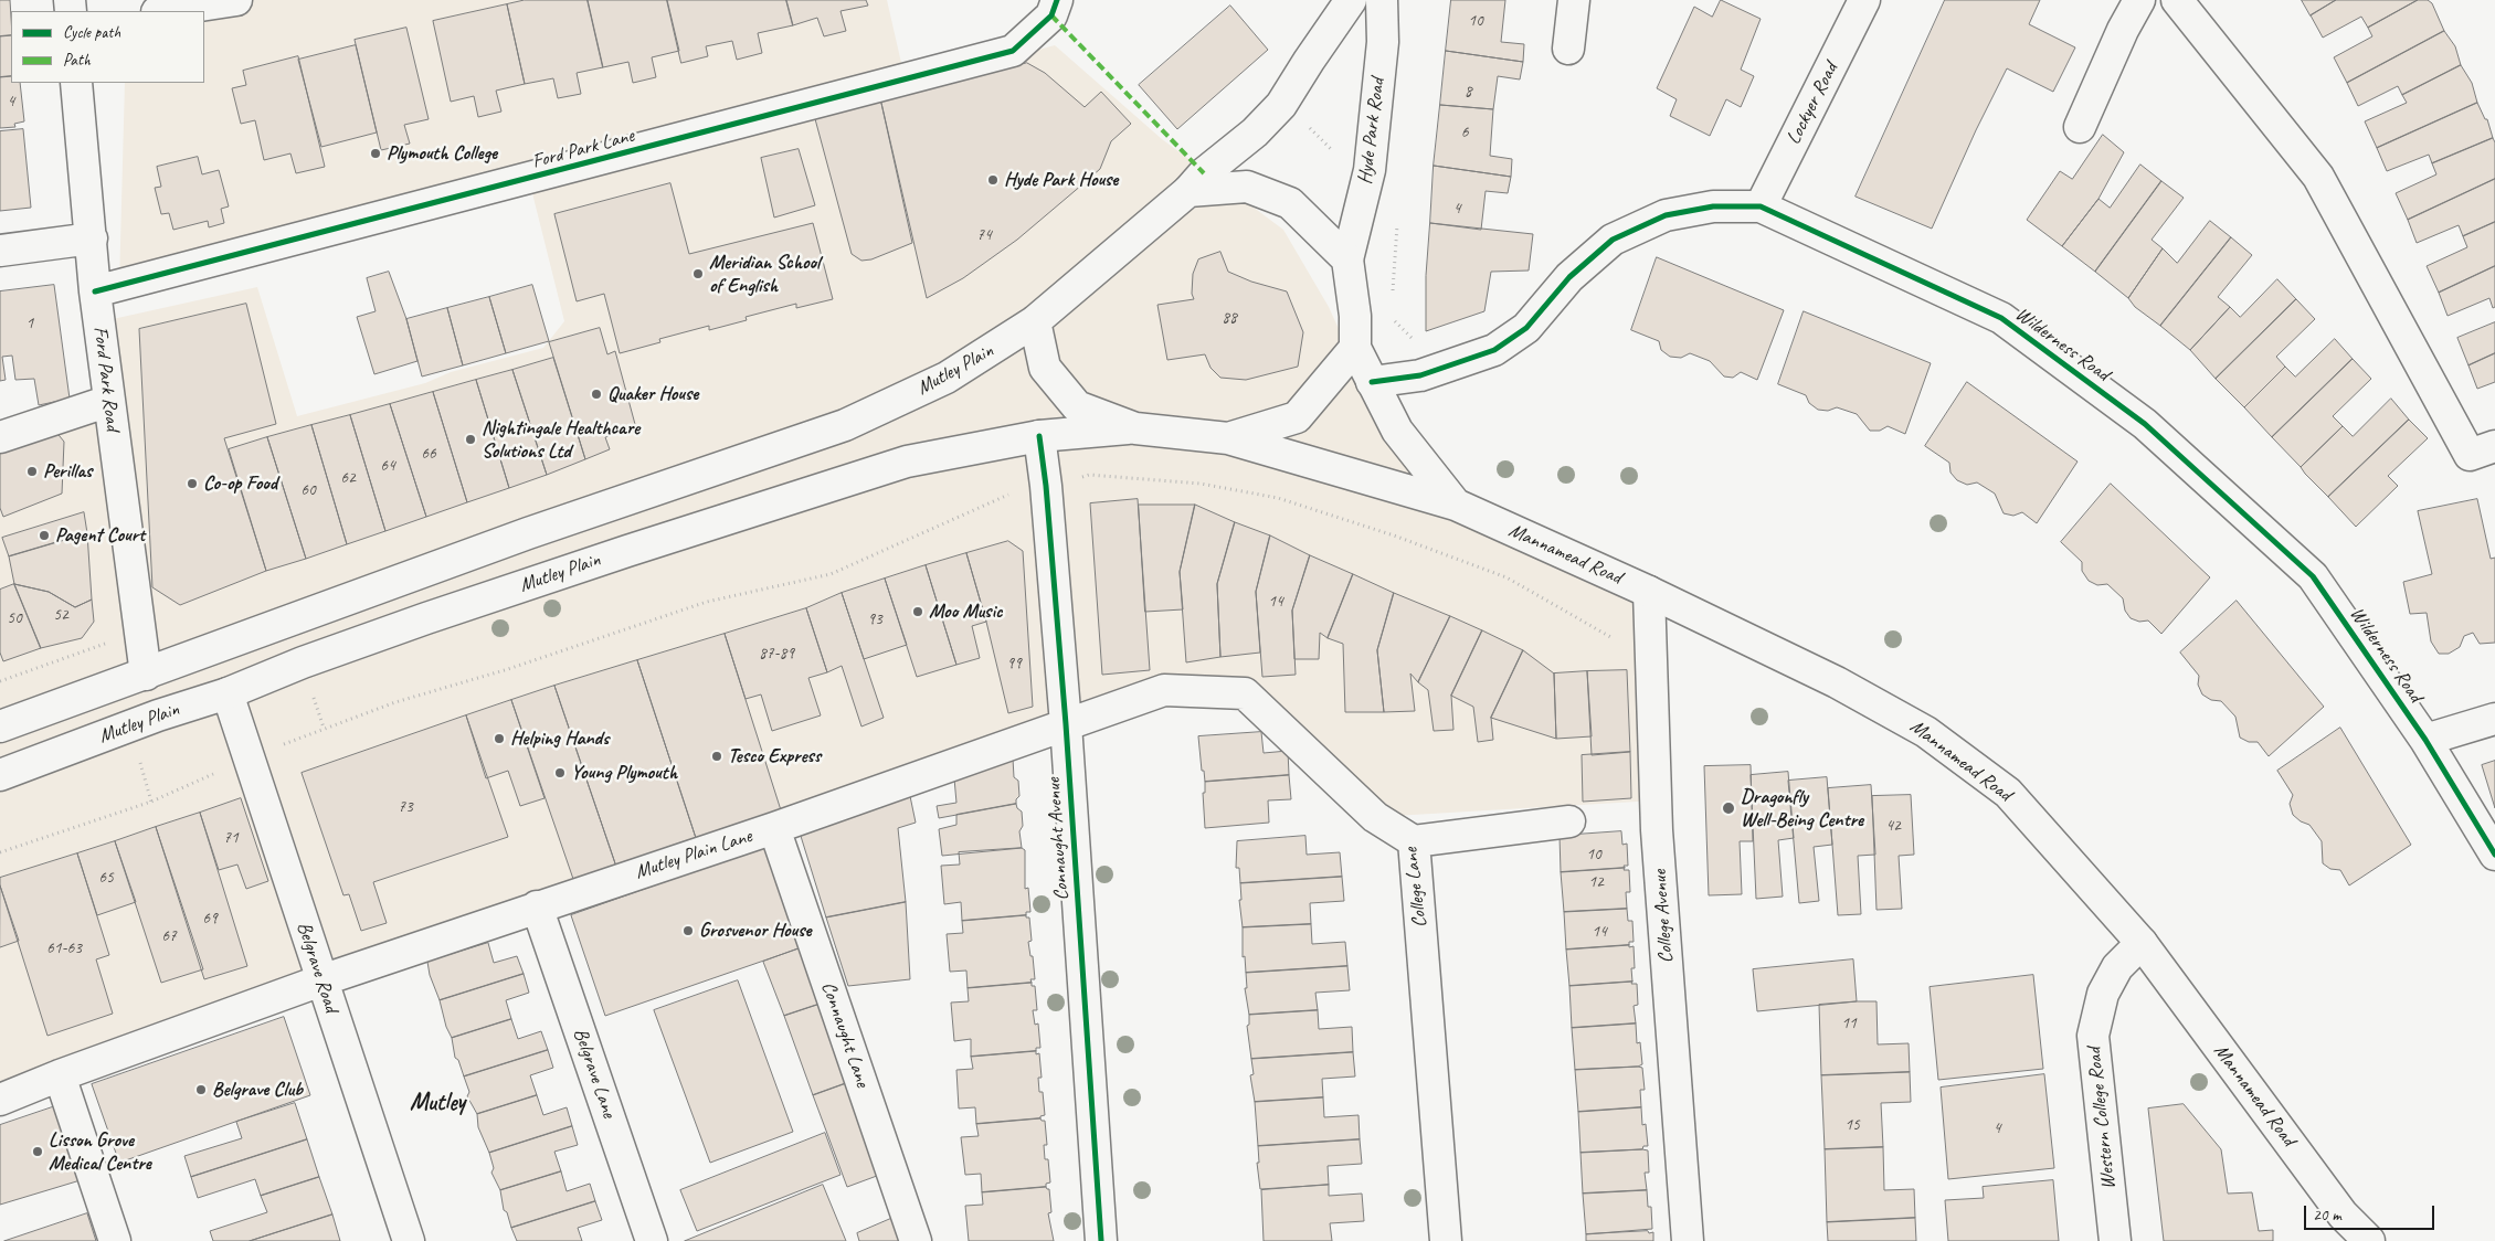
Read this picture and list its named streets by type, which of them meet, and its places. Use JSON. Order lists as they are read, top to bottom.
{
  "streets": {
    "street": [
      "Lockyer Road",
      "Hyde Park Road",
      "Ford Park Lane",
      "Wilderness Road",
      "Mutley Plain",
      "Ford Park Road",
      "Mannamead Road",
      "Connaught Avenue",
      "Mutley Plain Lane",
      "College Lane",
      "College Avenue",
      "Belgrave Road",
      "Connaught Lane",
      "Belgrave Lane",
      "Western College Road"
    ]
  },
  "crossings": [
    ["Lockyer Road", "Wilderness Road"],
    ["Ford Park Lane", "Ford Park Road"],
    ["Wilderness Road", "Mannamead Road"],
    ["Mutley Plain", "Ford Park Road"],
    ["Mutley Plain", "Connaught Avenue"],
    ["Mutley Plain", "Belgrave Road"],
    ["Mannamead Road", "College Avenue"],
    ["Mannamead Road", "Western College Road"],
    ["Connaught Avenue", "Mutley Plain Lane"],
    ["Connaught Avenue", "College Lane"],
    ["Mutley Plain Lane", "College Lane"],
    ["Mutley Plain Lane", "Belgrave Road"],
    ["Mutley Plain Lane", "Connaught Lane"],
    ["Mutley Plain Lane", "Belgrave Lane"]
  ],
  "districts": ["Mutley"],
  "places": [
    "Plymouth College",
    "Hyde Park House",
    "Meridian School of English",
    "Quaker House",
    "Nightingale Healthcare Solutions Ltd",
    "Perillas",
    "Co-op Food",
    "Pagent Court",
    "Moo Music",
    "Helping Hands",
    "Tesco Express",
    "Young Plymouth",
    "Dragonfly Well-Being Centre",
    "Grosvenor House",
    "Belgrave Club",
    "Lisson Grove Medical Centre"
  ],
  "house_numbers": [
    "10",
    "8",
    "4",
    "6",
    "4",
    "74",
    "88",
    "1",
    "66",
    "64",
    "62",
    "60",
    "14",
    "52",
    "50",
    "93",
    "87-89",
    "99",
    "73",
    "42",
    "71",
    "10",
    "65",
    "12",
    "69",
    "14",
    "67",
    "61-63",
    "11",
    "15",
    "4"
  ],
  "legend": ["Cycle path", "Path"],
  "scale_bar": "20 m"
}
